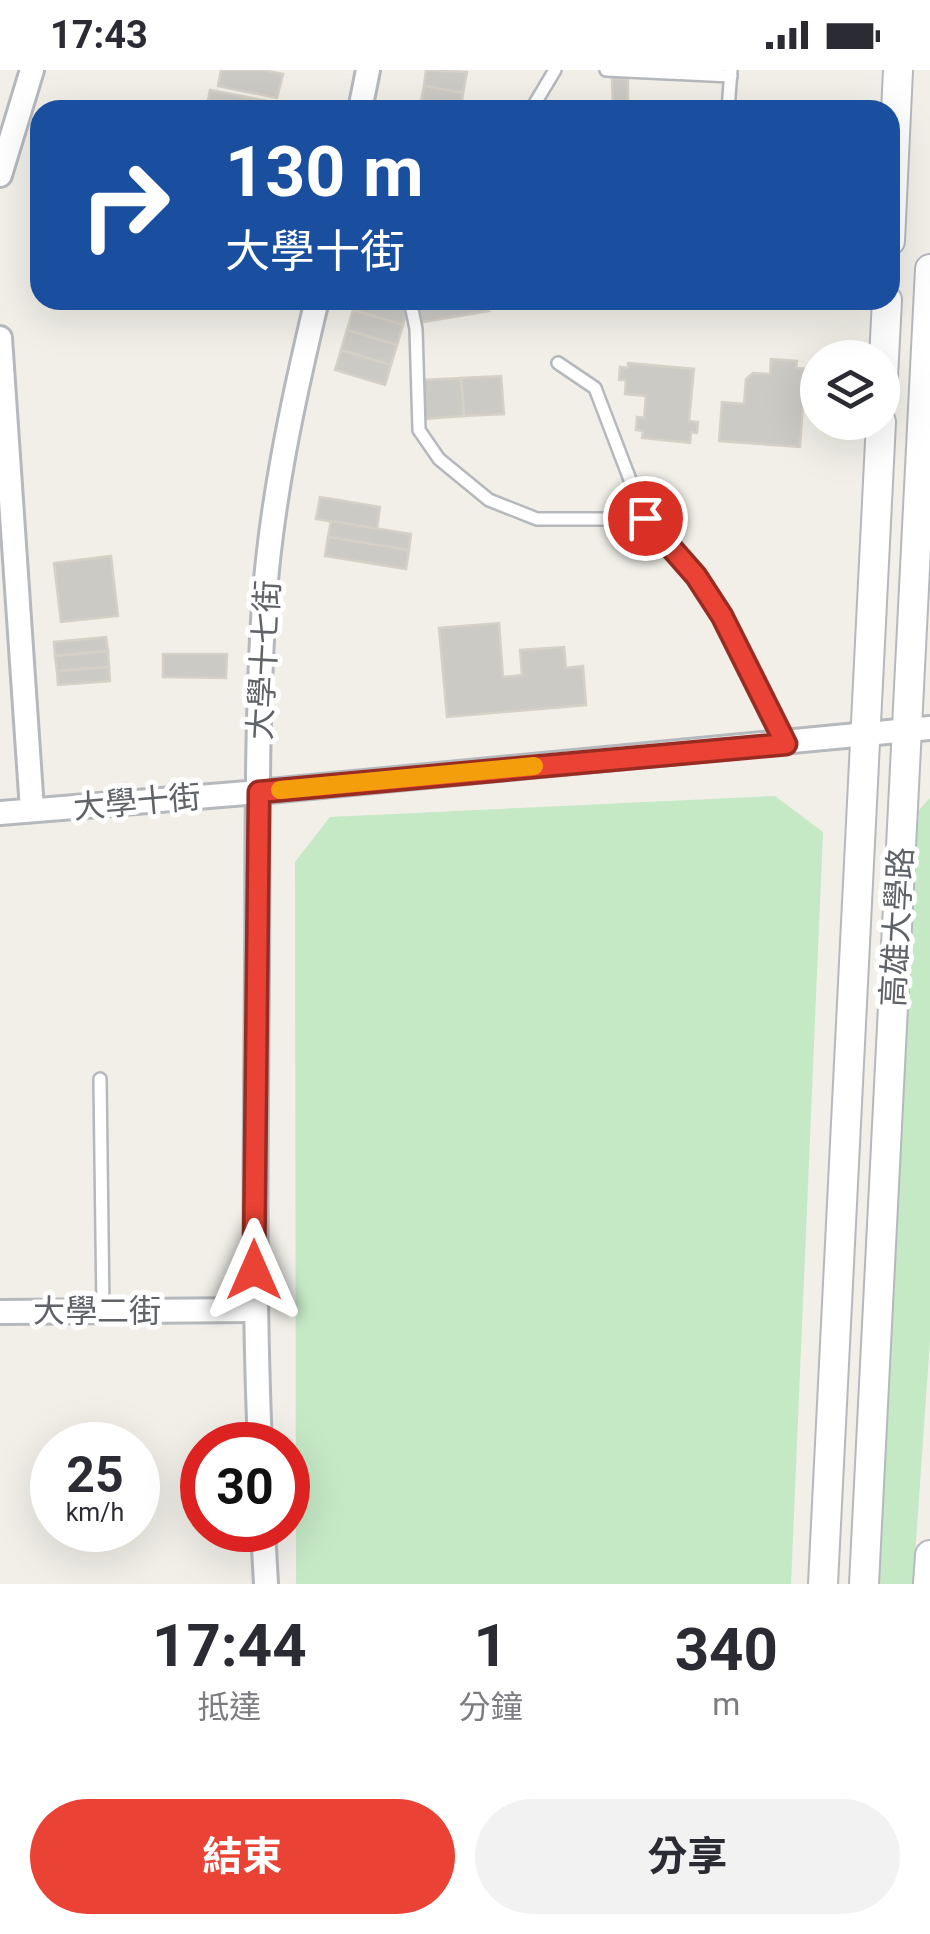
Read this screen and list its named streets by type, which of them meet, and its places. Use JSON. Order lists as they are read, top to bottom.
{
  "streets": {
    "street": [
      "大學十七街",
      "大學十街",
      "高雄大學路",
      "大學二街"
    ]
  },
  "crossings": [
    ["大學十七街", "大學十街"],
    ["大學十七街", "大學二街"],
    ["大學十街", "高雄大學路"]
  ],
  "page": {
    "status": "17:43",
    "turn": ["130 m", "大學十街"],
    "speed": "25 km/h",
    "limit": "30",
    "eta": [
      "17:44",
      "抵達",
      "1",
      "分鐘",
      "340",
      "m"
    ],
    "buttons": ["結束", "分享"]
  }
}
